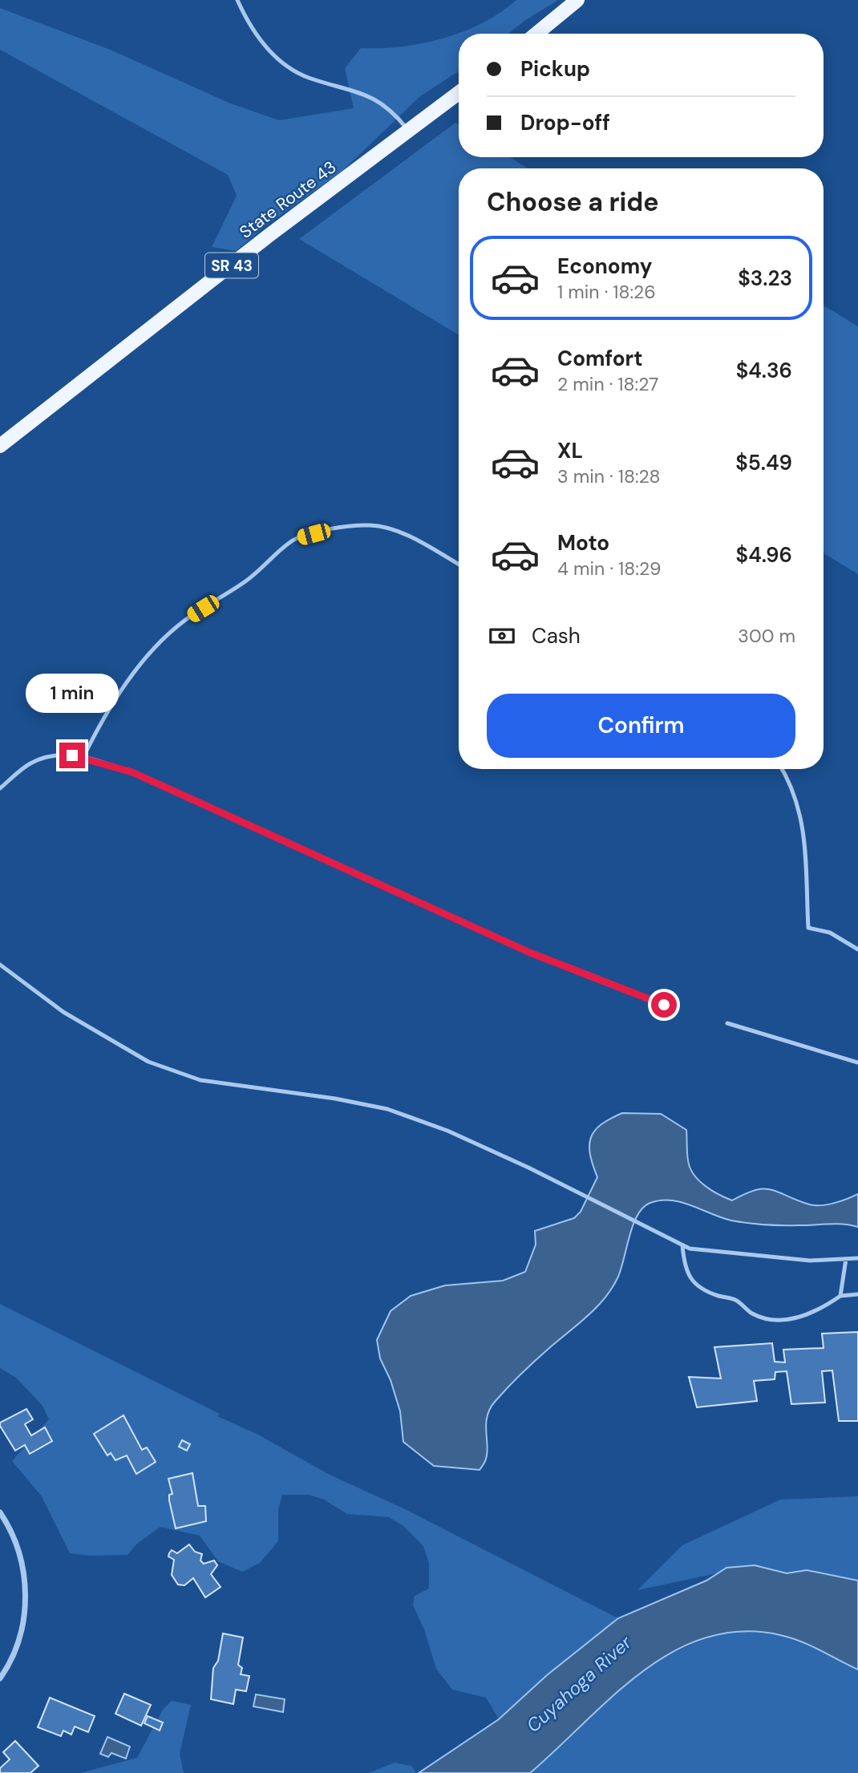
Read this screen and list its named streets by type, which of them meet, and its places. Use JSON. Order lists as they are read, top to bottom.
{
  "streets": {
    "main road": ["State Route 43", "SR 43"]
  },
  "water": ["Cuyahoga River"],
  "page": {
    "banner": ["Pickup", "Drop-off"],
    "heading": "Choose a ride",
    "list": [
      {
        "name": "Economy",
        "note": "1 min · 18:26",
        "value": "$3.23"
      },
      {
        "name": "Comfort",
        "note": "2 min · 18:27",
        "value": "$4.36"
      },
      {
        "name": "XL",
        "note": "3 min · 18:28",
        "value": "$5.49"
      },
      {
        "name": "Moto",
        "note": "4 min · 18:29",
        "value": "$4.96"
      }
    ],
    "pay": ["Cash", "300 m"],
    "bubble": "1 min",
    "buttons": "Confirm"
  }
}
